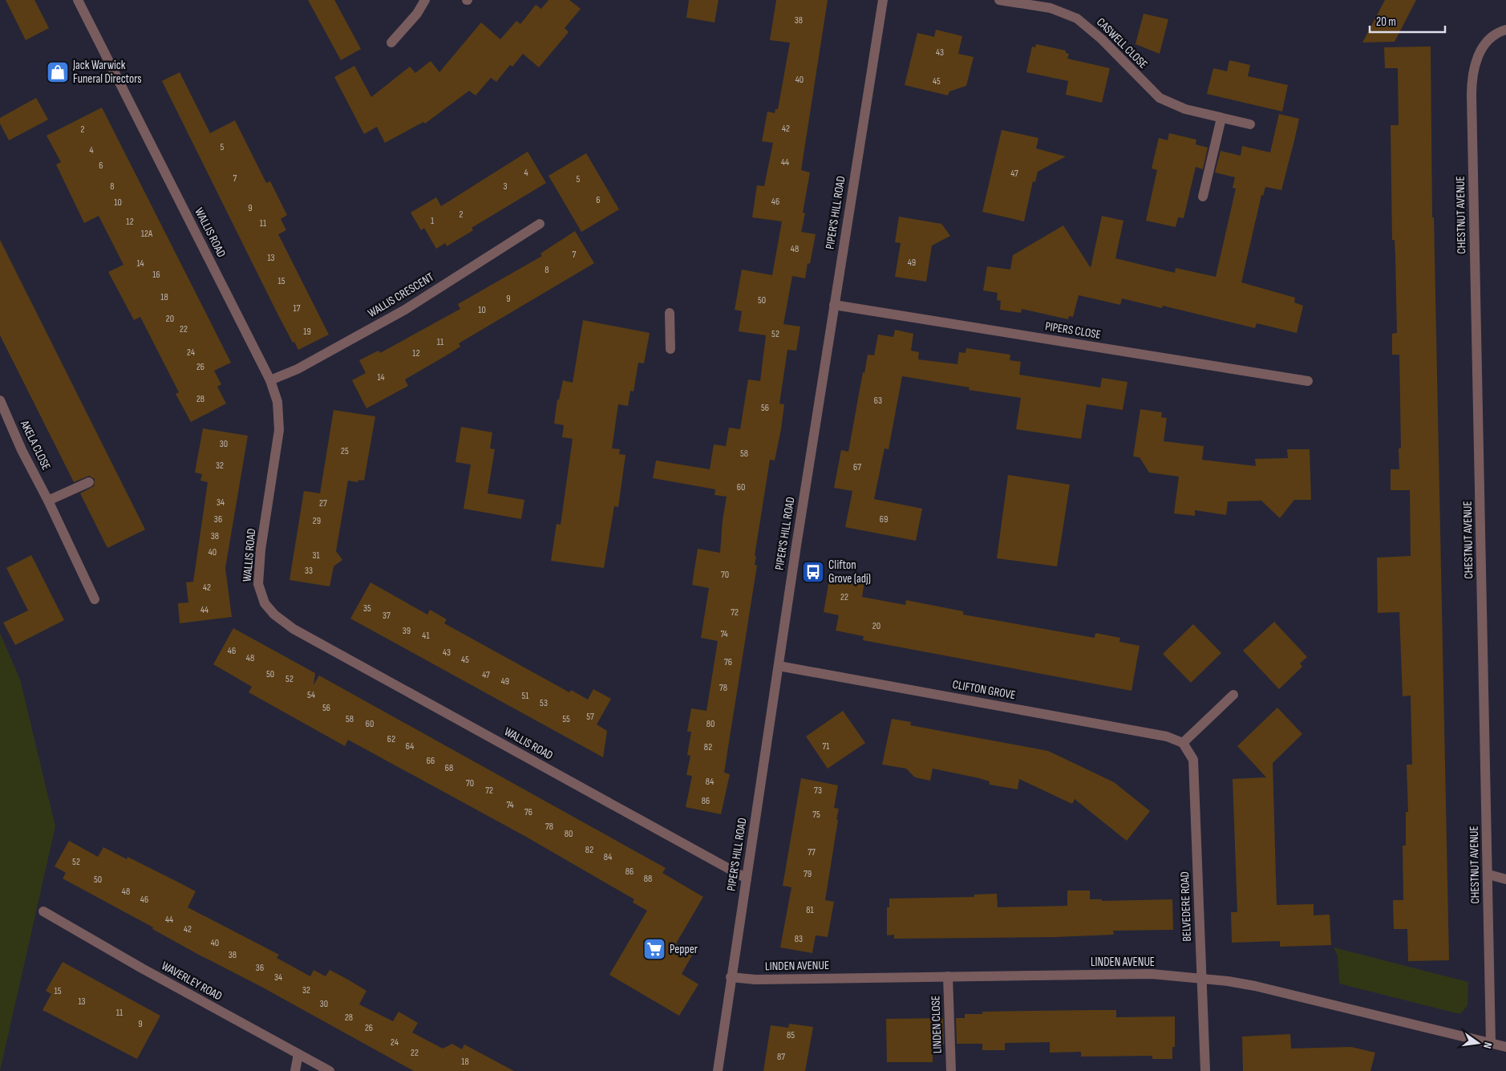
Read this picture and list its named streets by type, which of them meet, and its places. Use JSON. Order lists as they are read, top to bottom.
{
  "streets": {
    "street": [
      "CASWELL CLOSE",
      "PIPER'S HILL ROAD",
      "CHESTNUT AVENUE",
      "WALLIS ROAD",
      "WALLIS CRESCENT",
      "PIPERS CLOSE",
      "AKELA CLOSE",
      "CLIFTON GROVE",
      "BELVEDERE ROAD",
      "LINDEN AVENUE",
      "WAVERLEY ROAD",
      "LINDEN CLOSE"
    ]
  },
  "crossings": [
    ["PIPER'S HILL ROAD", "WALLIS ROAD"],
    ["PIPER'S HILL ROAD", "PIPERS CLOSE"],
    ["PIPER'S HILL ROAD", "CLIFTON GROVE"],
    ["PIPER'S HILL ROAD", "LINDEN AVENUE"],
    ["CHESTNUT AVENUE", "LINDEN AVENUE"],
    ["WALLIS ROAD", "WALLIS CRESCENT"],
    ["CLIFTON GROVE", "BELVEDERE ROAD"],
    ["BELVEDERE ROAD", "LINDEN AVENUE"],
    ["LINDEN AVENUE", "LINDEN CLOSE"]
  ],
  "places": {
    "shop": ["Jack Warwick Funeral Directors"],
    "bus stop": ["Clifton Grove (adj)"],
    "supermarket": ["Pepper"]
  },
  "house_numbers": [
    "38",
    "43",
    "40",
    "45",
    "42",
    "2",
    "5",
    "4",
    "44",
    "6",
    "4",
    "47",
    "7",
    "5",
    "8",
    "3",
    "6",
    "46",
    "10",
    "9",
    "2",
    "1",
    "12",
    "11",
    "12A",
    "48",
    "7",
    "13",
    "49",
    "14",
    "8",
    "16",
    "15",
    "18",
    "9",
    "50",
    "17",
    "10",
    "20",
    "22",
    "19",
    "52",
    "11",
    "24",
    "12",
    "26",
    "14",
    "28",
    "63",
    "56",
    "30",
    "25",
    "58",
    "32",
    "67",
    "60",
    "34",
    "27",
    "36",
    "69",
    "29",
    "38",
    "40",
    "31",
    "33",
    "70",
    "42",
    "22",
    "35",
    "44",
    "72",
    "37",
    "20",
    "39",
    "74",
    "41",
    "46",
    "43",
    "48",
    "45",
    "76",
    "50",
    "47",
    "52",
    "49",
    "78",
    "54",
    "51",
    "53",
    "56",
    "57",
    "58",
    "55",
    "60",
    "80",
    "62",
    "64",
    "71",
    "82",
    "66",
    "68",
    "84",
    "70",
    "72",
    "73",
    "86",
    "74",
    "76",
    "75",
    "78",
    "80",
    "82",
    "77",
    "84",
    "52",
    "86",
    "79",
    "88",
    "50",
    "48",
    "46",
    "81",
    "44",
    "42",
    "83",
    "40",
    "38",
    "36",
    "34",
    "32",
    "15",
    "13",
    "30",
    "11",
    "28",
    "9",
    "26",
    "85",
    "24",
    "22",
    "87",
    "18"
  ],
  "scale_bar": "20 m",
  "north": "right"
}
